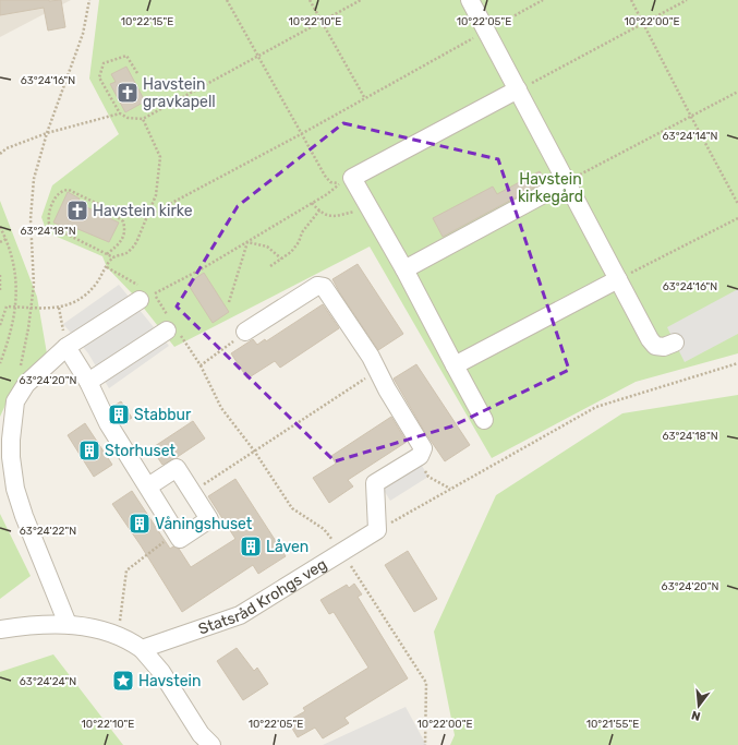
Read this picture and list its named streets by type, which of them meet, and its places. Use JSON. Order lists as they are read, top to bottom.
{
  "streets": {
    "street": ["Statsråd Krohgs veg"]
  },
  "parks": ["Havstein kirkegård"],
  "places": {
    "church": ["Havstein gravkapell", "Havstein kirke"],
    "building": [
      "Stabbur",
      "Storhuset",
      "Våningshuset",
      "Låven"
    ],
    "place": ["Havstein"]
  },
  "north": "bottom",
  "coordinates": [
    "10°22'15\"E",
    "10°22'10\"E",
    "10°22'05\"E",
    "10°22'00\"E",
    "63°24'16\"N",
    "63°24'14\"N",
    "63°24'18\"N",
    "63°24'20\"N",
    "63°24'22\"N",
    "63°24'24\"N",
    "10°21'55\"E"
  ]
}
